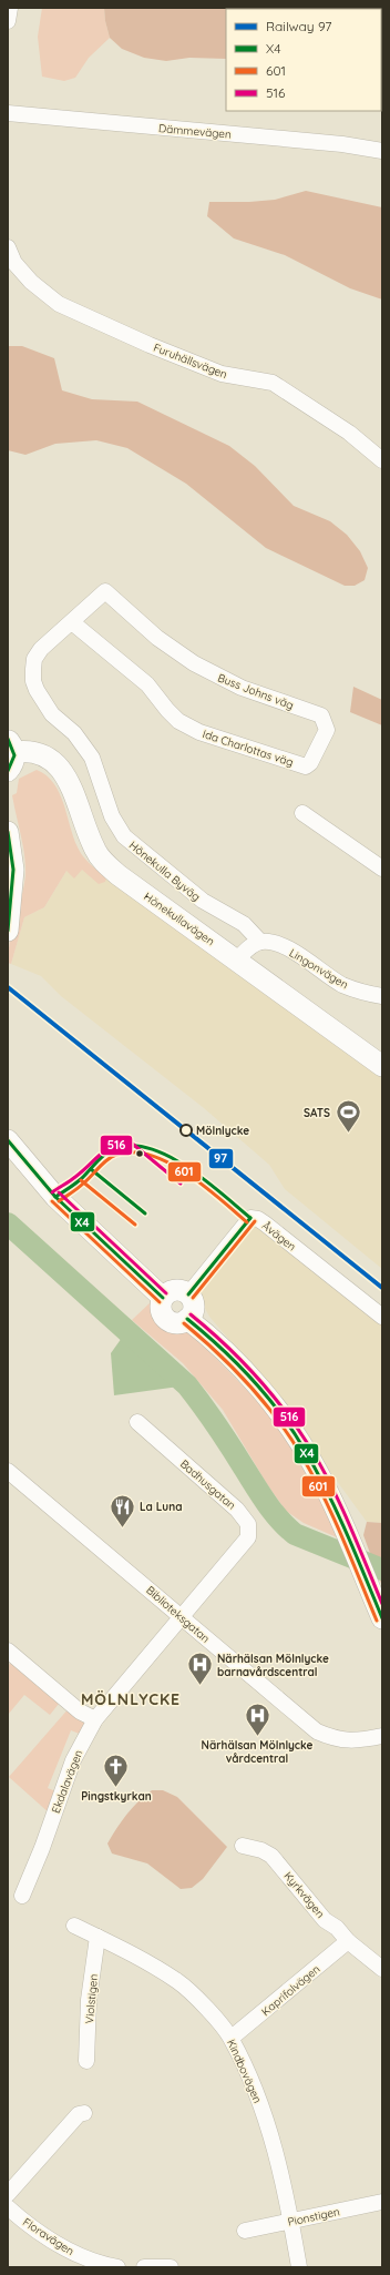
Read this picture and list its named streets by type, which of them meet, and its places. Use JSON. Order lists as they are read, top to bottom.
{
  "streets": {
    "street": [
      "Dämmevägen",
      "Furuhällsvägen",
      "Buss Johns väg",
      "Ida Charlottas väg",
      "Hönekulla Byväg",
      "Hönekullavägen",
      "Lingonvägen",
      "Åvägen",
      "Badhusgatan",
      "Biblioteksgatan",
      "Ekdalavägen",
      "Kyrkvägen",
      "Kaprifolvägen",
      "Violstigen",
      "Kindbovägen",
      "Pionstigen",
      "Floravägen"
    ]
  },
  "crossings": [
    ["Buss Johns väg", "Ida Charlottas väg"],
    ["Buss Johns väg", "Hönekulla Byväg"],
    ["Ida Charlottas väg", "Hönekulla Byväg"],
    ["Hönekulla Byväg", "Lingonvägen"],
    ["Badhusgatan", "Biblioteksgatan"],
    ["Badhusgatan", "Ekdalavägen"],
    ["Biblioteksgatan", "Ekdalavägen"],
    ["Kyrkvägen", "Kaprifolvägen"],
    ["Kaprifolvägen", "Kindbovägen"],
    ["Violstigen", "Kindbovägen"],
    ["Kindbovägen", "Pionstigen"]
  ],
  "districts": ["MÖLNLYCKE"],
  "places": {
    "other": ["Mölnlycke"],
    "sports": ["SATS"],
    "restaurant": ["La Luna"],
    "hospital": ["Närhälsan Mölnlycke barnavårdscentral", "Närhälsan Mölnlycke vårdcentral"],
    "church": ["Pingstkyrkan"]
  },
  "lines": [
    "transit line X4",
    "rail line 97",
    "transit line 516",
    "transit line 601"
  ],
  "legend": [
    "Railway 97",
    "X4",
    "601",
    "516"
  ]
}
